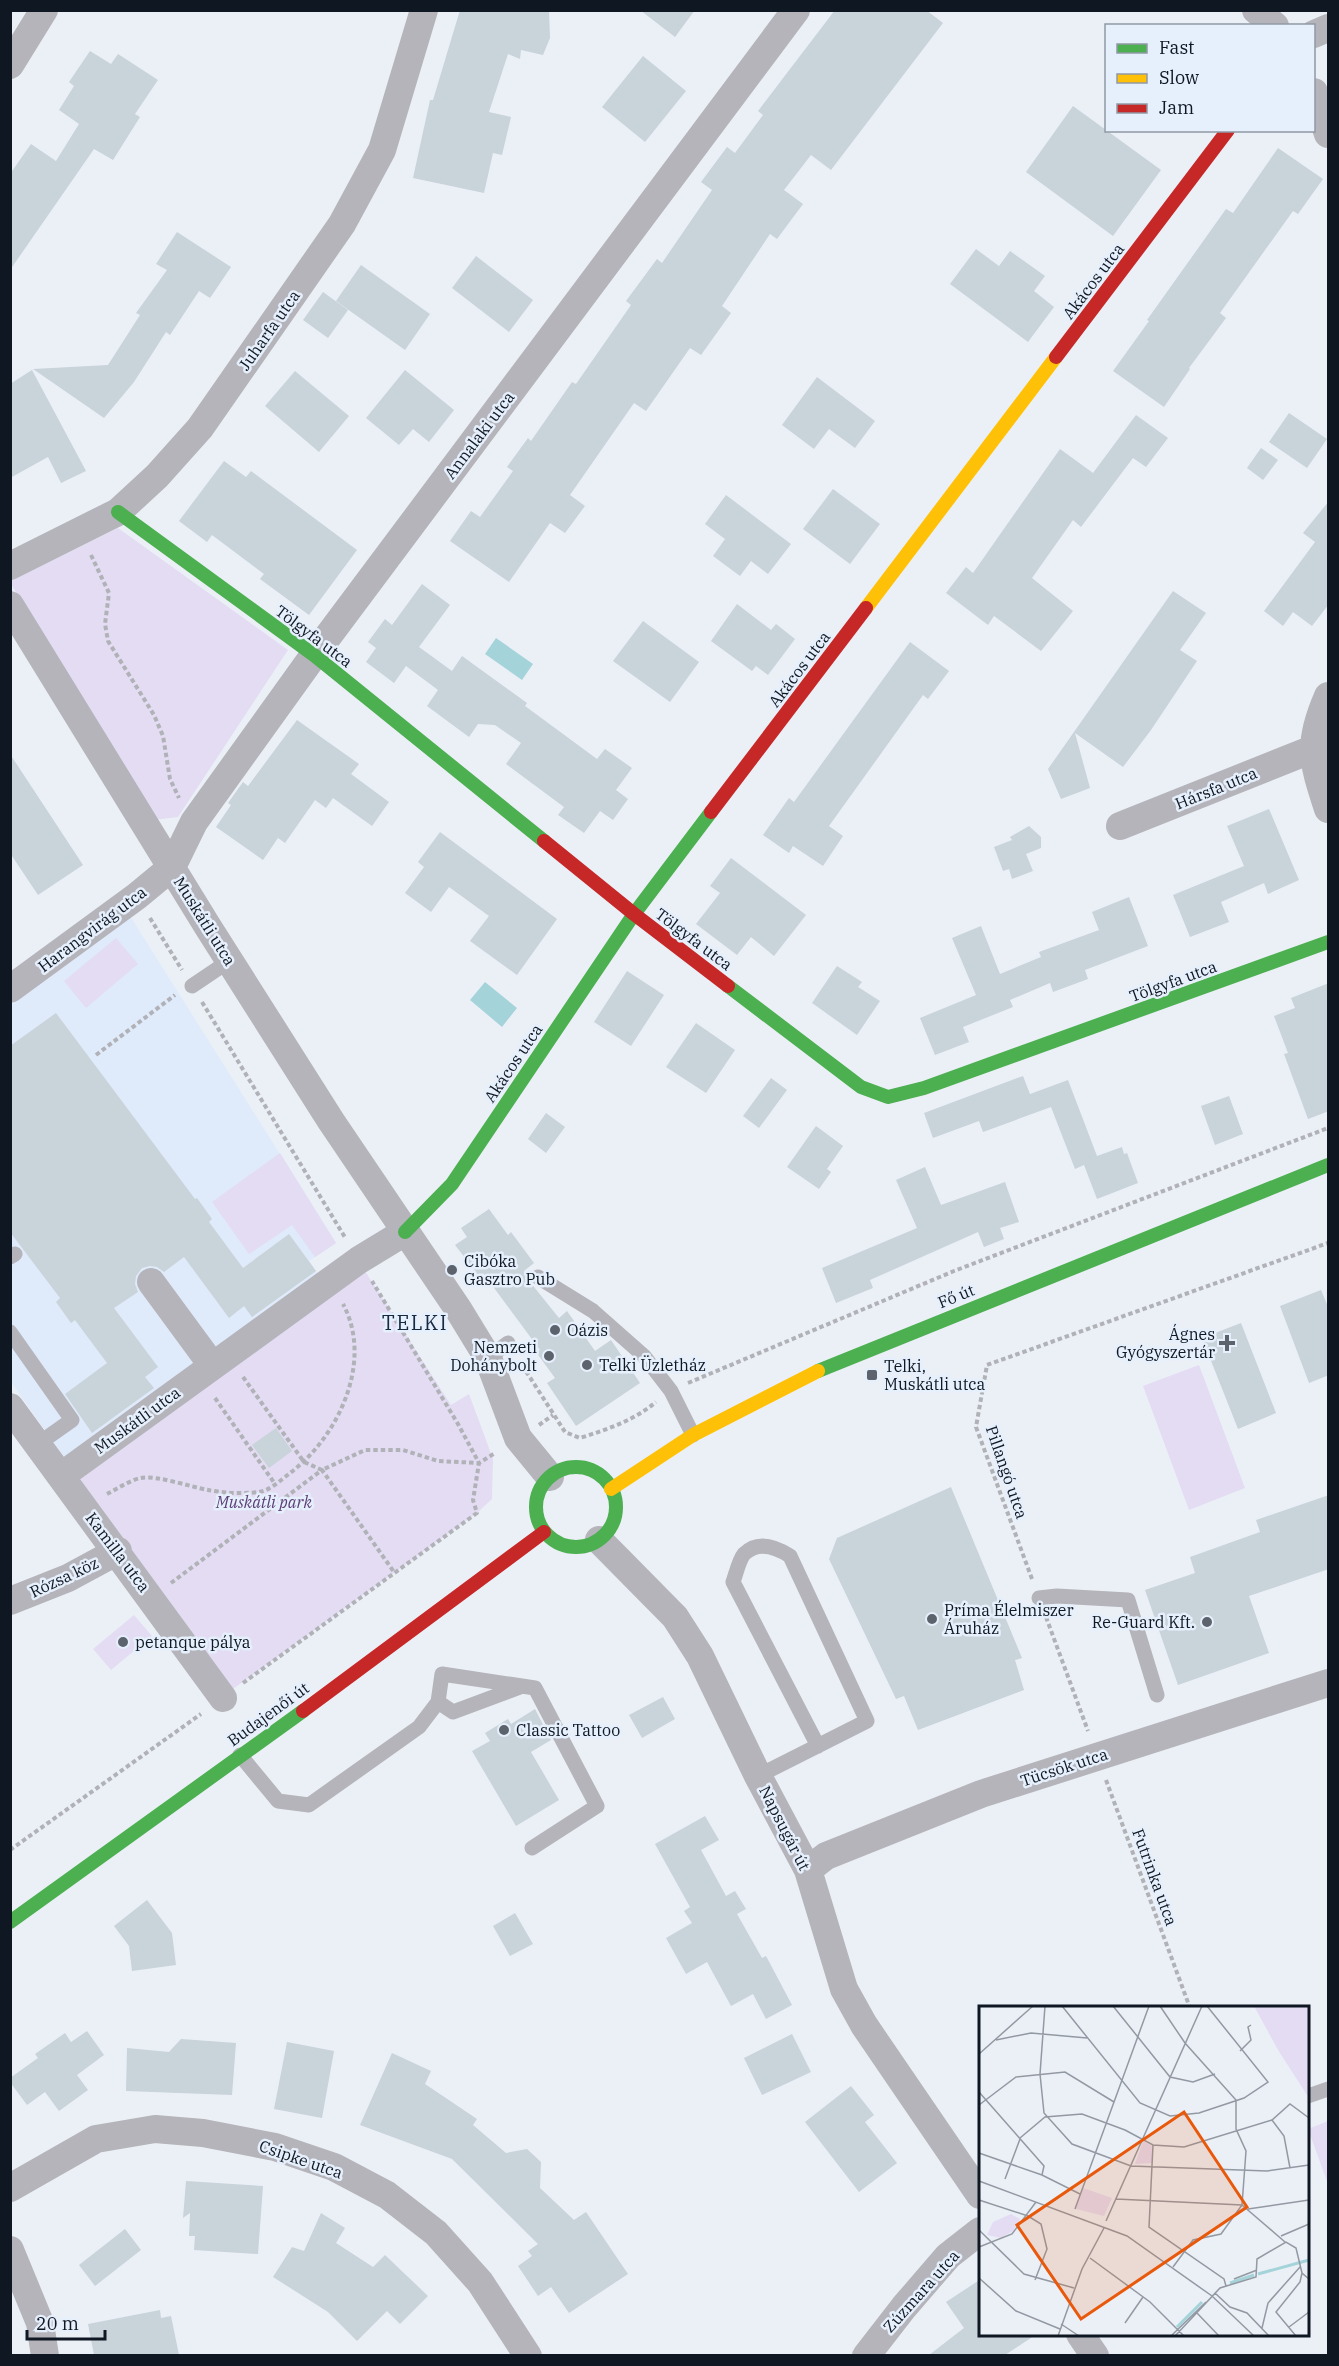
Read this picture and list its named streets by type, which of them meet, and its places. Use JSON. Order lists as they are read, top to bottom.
{
  "streets": {
    "street": [
      "Akácos utca",
      "Juharfa utca",
      "Annalaki utca",
      "Tölgyfa utca",
      "Hársfa utca",
      "Muskátli utca",
      "Harangvirág utca",
      "Fő út",
      "Kamilla utca",
      "Rózsa köz",
      "Budajenői út",
      "Tücsök utca",
      "Napsugár út",
      "Csipke utca",
      "Zúzmara utca"
    ],
    "path": ["Pillangó utca", "Futrinka utca"]
  },
  "crossings": [
    ["Akácos utca", "Tölgyfa utca"],
    ["Akácos utca", "Muskátli utca"],
    ["Juharfa utca", "Tölgyfa utca"],
    ["Annalaki utca", "Tölgyfa utca"],
    ["Annalaki utca", "Muskátli utca"],
    ["Annalaki utca", "Harangvirág utca"],
    ["Muskátli utca", "Harangvirág utca"],
    ["Muskátli utca", "Fő út"],
    ["Muskátli utca", "Kamilla utca"],
    ["Muskátli utca", "Budajenői út"],
    ["Muskátli utca", "Napsugár út"],
    ["Fő út", "Budajenői út"],
    ["Fő út", "Napsugár út"],
    ["Pillangó utca", "Tücsök utca"],
    ["Pillangó utca", "Futrinka utca"],
    ["Kamilla utca", "Rózsa köz"],
    ["Budajenői út", "Napsugár út"],
    ["Tücsök utca", "Napsugár út"],
    ["Tücsök utca", "Futrinka utca"]
  ],
  "districts": ["TELKI"],
  "parks": ["Muskátli park"],
  "places": {
    "other": [
      "Cibóka Gasztro Pub",
      "Oázis",
      "Nemzeti Dohánybolt",
      "Telki Üzletház",
      "Príma Élelmiszer Áruház",
      "Re-Guard Kft.",
      "petanque pálya",
      "Classic Tattoo"
    ],
    "health": ["Ágnes Gyógyszertár"],
    "transit": ["Telki, Muskátli utca"]
  },
  "legend": ["Fast", "Slow", "Jam"],
  "scale_bar": "20 m"
}
